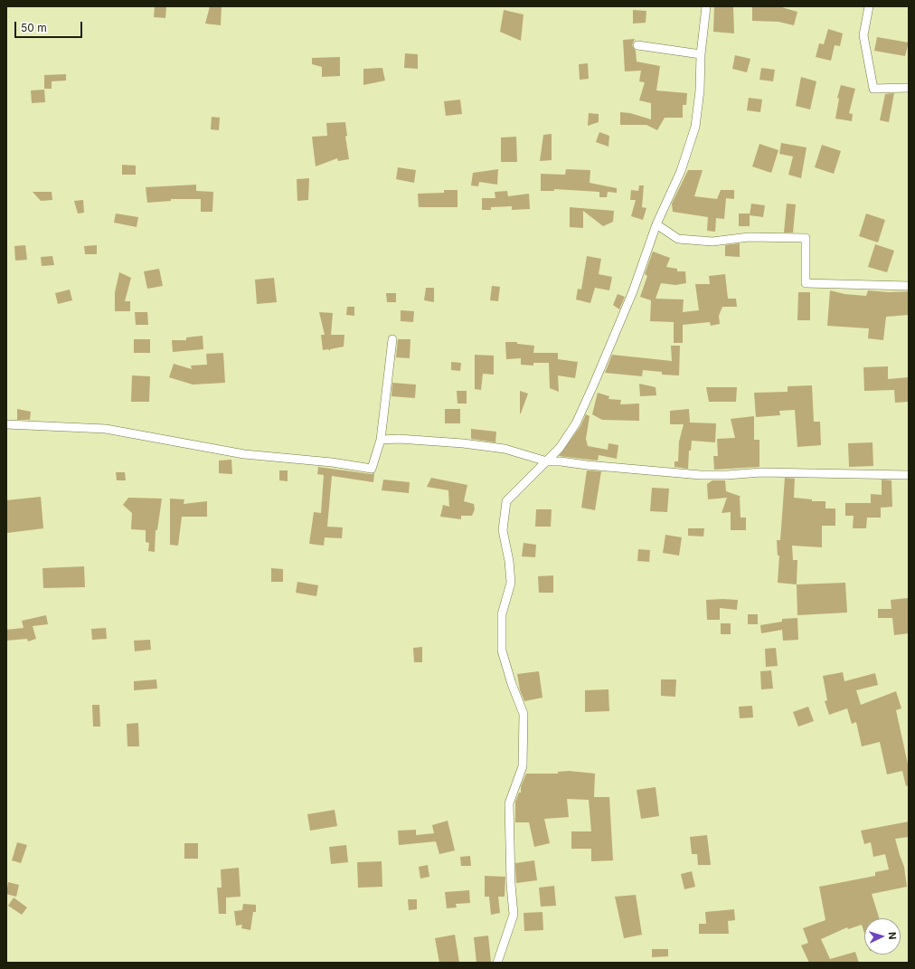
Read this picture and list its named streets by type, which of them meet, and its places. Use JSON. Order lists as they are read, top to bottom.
{
  "scale_bar": "50 m",
  "north": "right"
}
